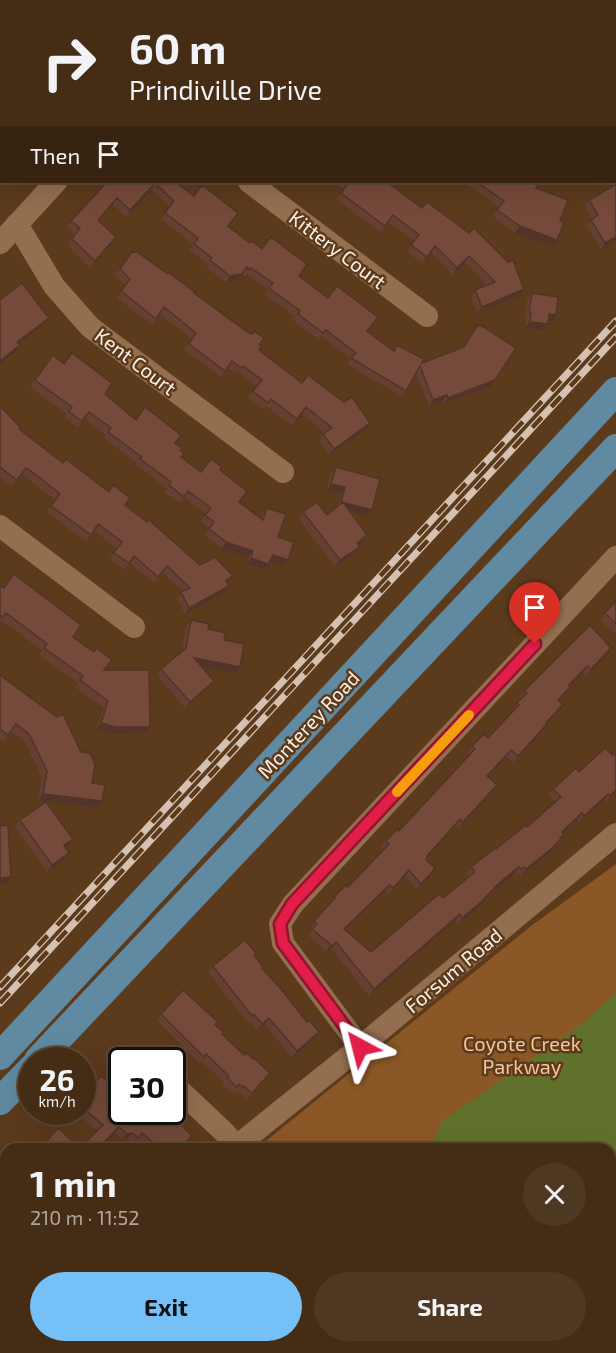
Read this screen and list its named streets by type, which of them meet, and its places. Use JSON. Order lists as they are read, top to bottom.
{
  "streets": {
    "main road": ["Monterey Road"],
    "street": ["Kittery Court", "Kent Court", "Forsum Road"]
  },
  "parks": ["Coyote Creek Parkway"],
  "page": {
    "turn": ["60 m", "Prindiville Drive"],
    "then": "Then",
    "speed": "26 km/h",
    "limit": "30",
    "heading": ["1 min", "210 m · 11:52"],
    "buttons": ["Exit", "Share"]
  }
}
